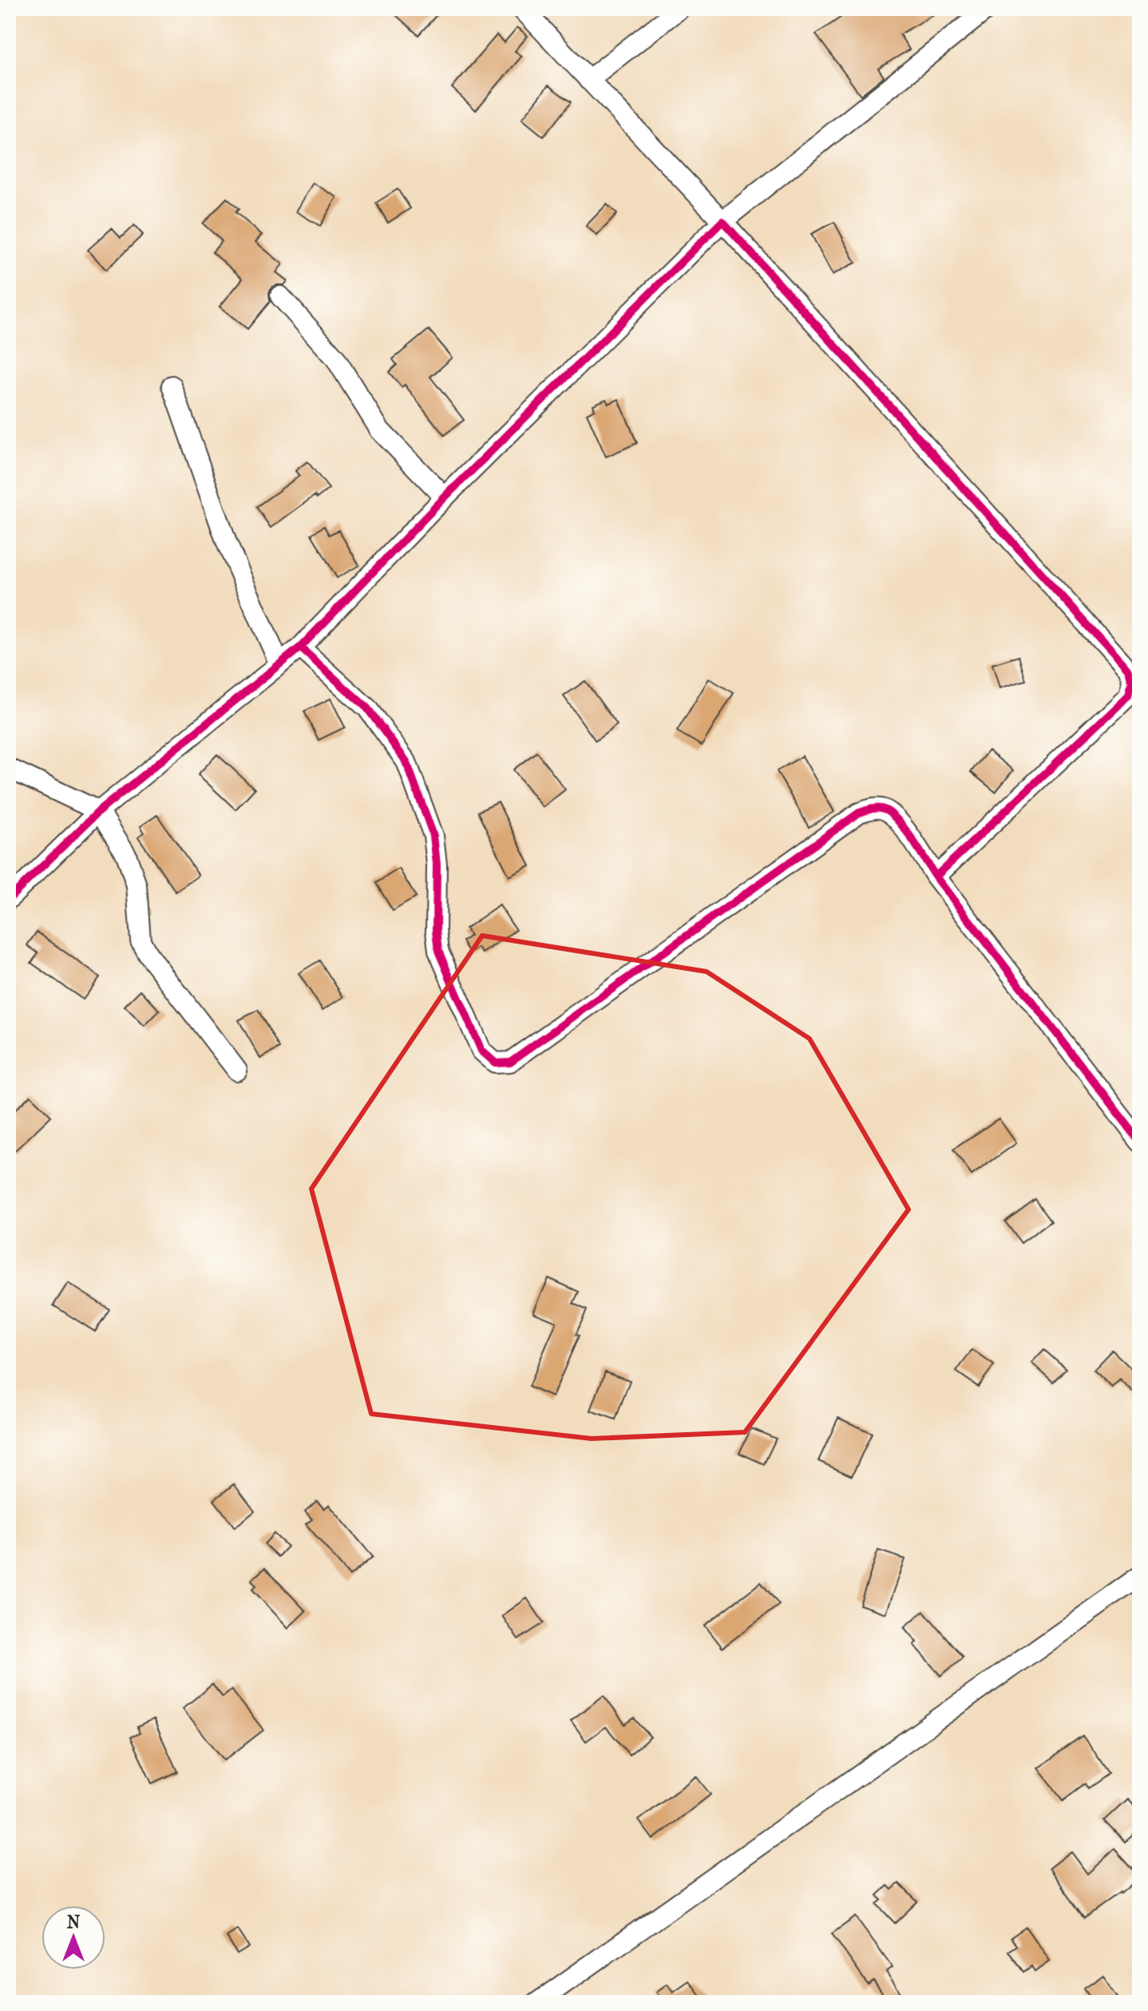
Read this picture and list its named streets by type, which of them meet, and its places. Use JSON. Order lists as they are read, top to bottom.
{
  "north": "top"
}
